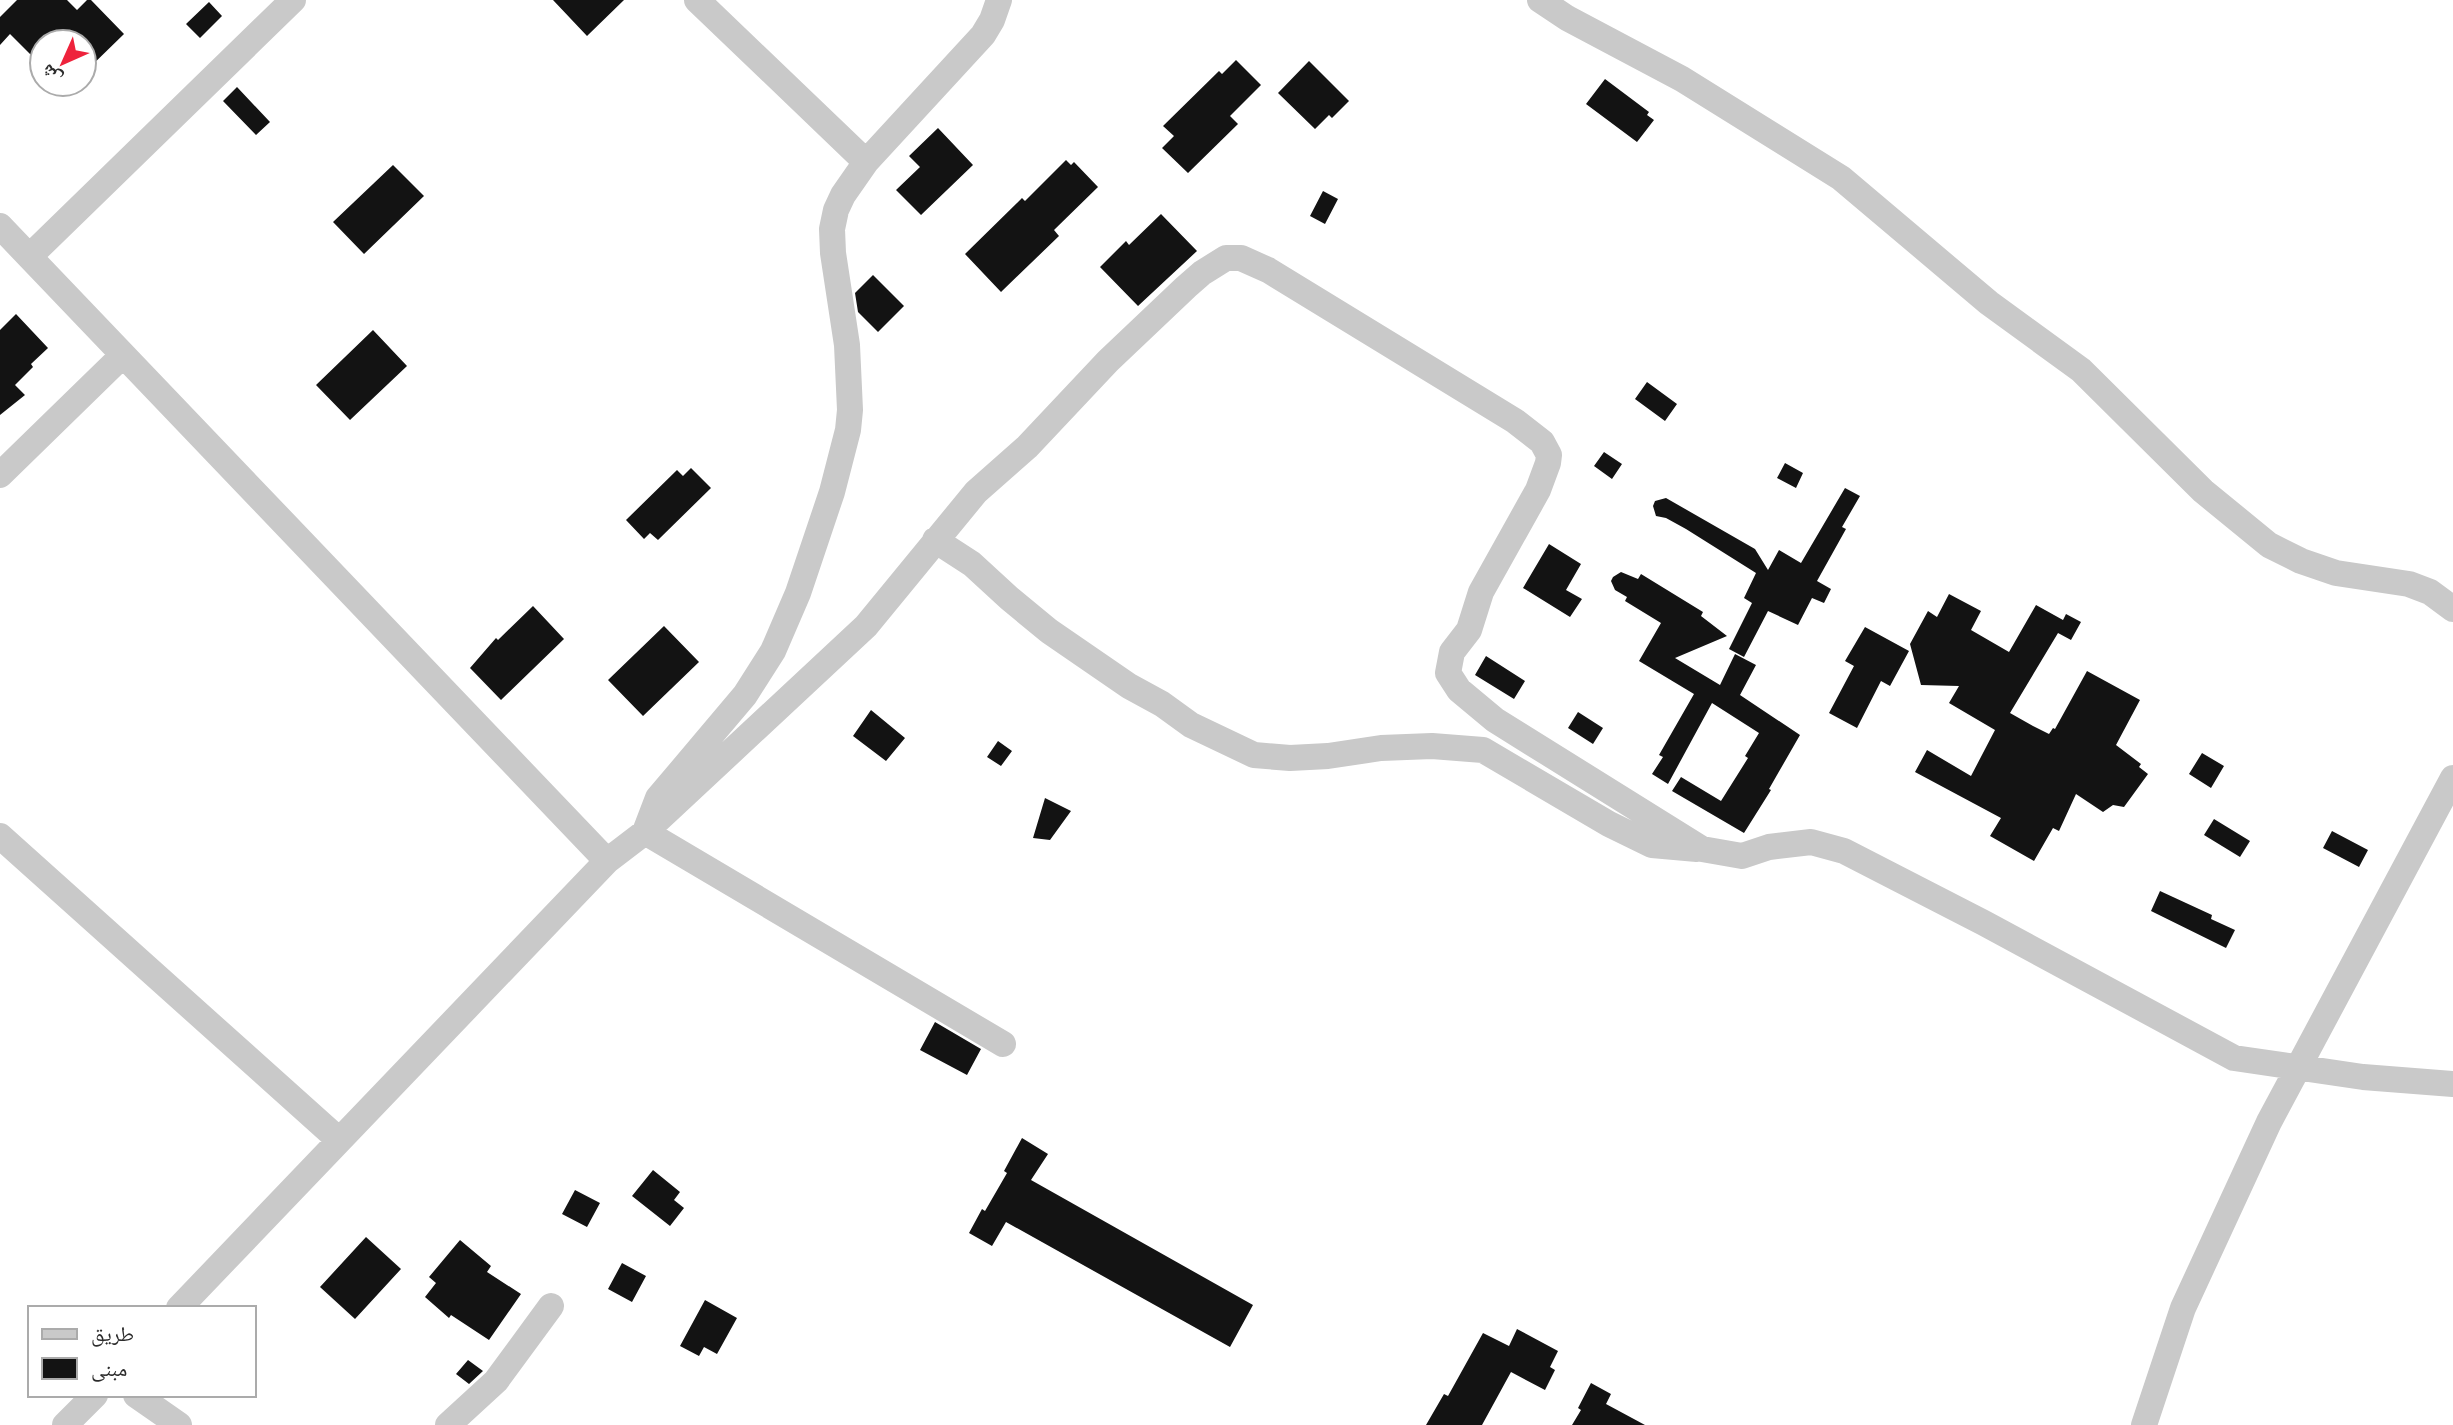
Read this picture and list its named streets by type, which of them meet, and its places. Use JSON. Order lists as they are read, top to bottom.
{
  "legend": ["طريق", "مبنى"],
  "north": "bottom left"
}
